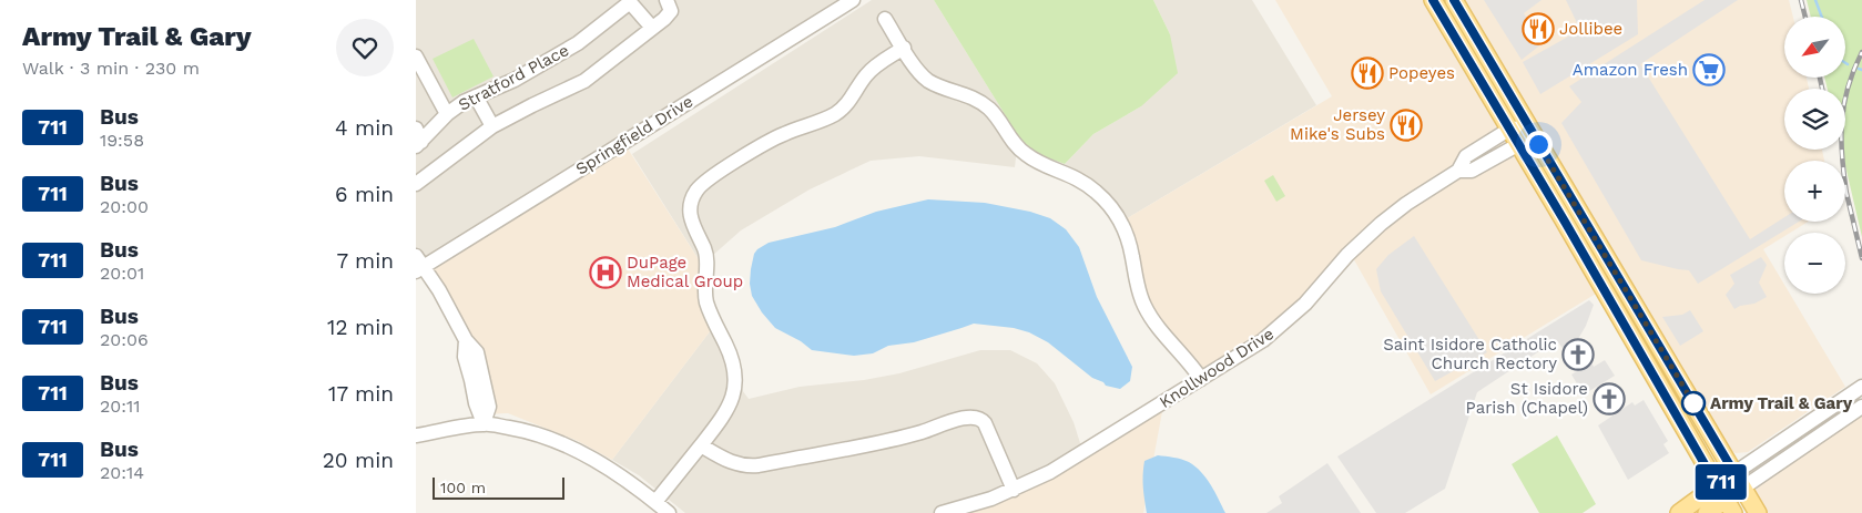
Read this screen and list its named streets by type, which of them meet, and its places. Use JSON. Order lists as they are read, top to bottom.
{
  "streets": {
    "street": ["Stratford Place", "Springfield Drive", "Knollwood Drive"]
  },
  "places": {
    "restaurant": ["Jollibee", "Popeyes", "Jersey Mike's Subs"],
    "supermarket": ["Amazon Fresh"],
    "hospital": ["DuPage Medical Group"],
    "church": ["Saint Isidore Catholic Church Rectory", "St Isidore Parish (Chapel)"],
    "other": ["Army Trail & Gary"]
  },
  "lines": ["bus line 711"],
  "scale_bar": "100 m",
  "north": "bottom left",
  "page": {
    "heading": ["Army Trail & Gary", "Walk · 3 min · 230 m"],
    "on_map": "711",
    "map_buttons": ["+", "−"],
    "list": [
      {
        "mark": "711",
        "name": "Bus",
        "note": "19:58",
        "value": "4 min"
      },
      {
        "mark": "711",
        "name": "Bus",
        "note": "20:00",
        "value": "6 min"
      },
      {
        "mark": "711",
        "name": "Bus",
        "note": "20:01",
        "value": "7 min"
      },
      {
        "mark": "711",
        "name": "Bus",
        "note": "20:06",
        "value": "12 min"
      },
      {
        "mark": "711",
        "name": "Bus",
        "note": "20:11",
        "value": "17 min"
      },
      {
        "mark": "711",
        "name": "Bus",
        "note": "20:14",
        "value": "20 min"
      }
    ],
    "scale": "100 m"
  }
}
